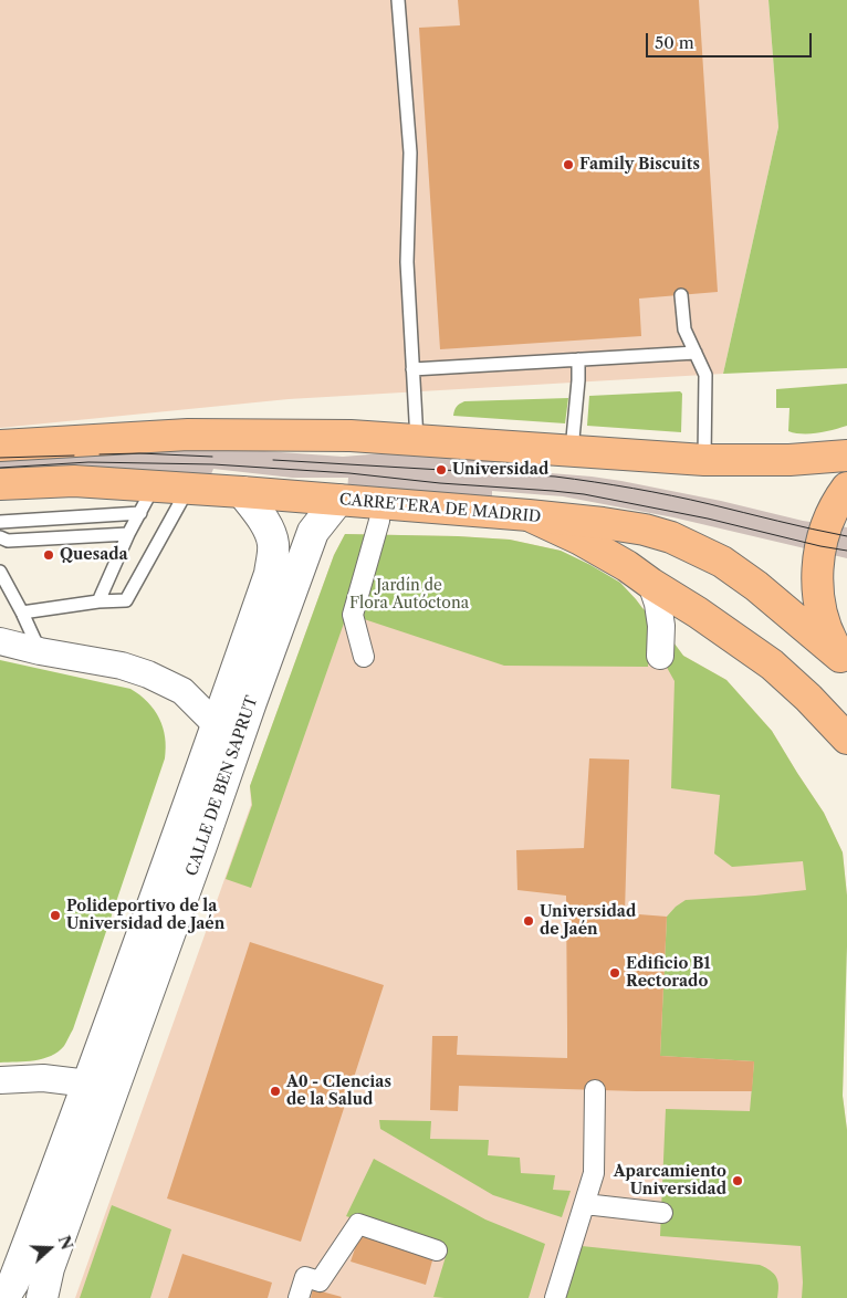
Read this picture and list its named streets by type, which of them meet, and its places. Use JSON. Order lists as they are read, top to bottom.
{
  "streets": {
    "main road": ["CARRETERA DE MADRID"],
    "street": ["CALLE DE BEN SAPRUT"]
  },
  "crossings": [
    ["CARRETERA DE MADRID", "CALLE DE BEN SAPRUT"]
  ],
  "parks": ["Jardín de Flora Autóctona"],
  "places": [
    "Family Biscuits",
    "Universidad",
    "Quesada",
    "Polideportivo de la Universidad de Jaén",
    "Universidad de Jaén",
    "Edificio B1 Rectorado",
    "A0 - CIencias de la Salud",
    "Aparcamiento Universidad"
  ],
  "scale_bar": "50 m",
  "north": "right"
}
